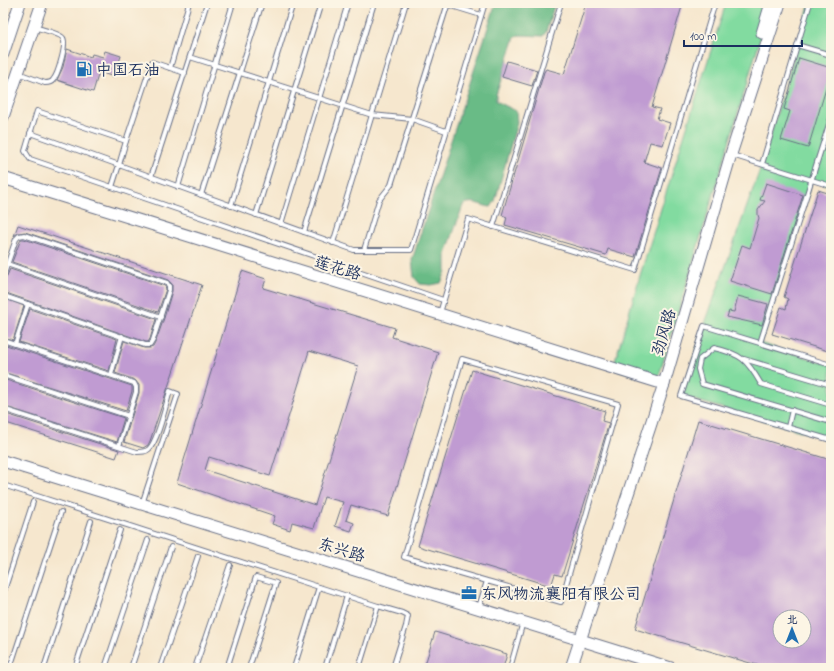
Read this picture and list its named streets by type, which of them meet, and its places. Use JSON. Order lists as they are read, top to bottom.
{
  "streets": {
    "street": ["莲花路", "劲风路", "东兴路"]
  },
  "crossings": [
    ["莲花路", "劲风路"],
    ["劲风路", "东兴路"]
  ],
  "places": {
    "fuel station": ["中国石油"],
    "office": ["东风物流襄阳有限公司"]
  },
  "scale_bar": "100 m",
  "north": "top"
}
